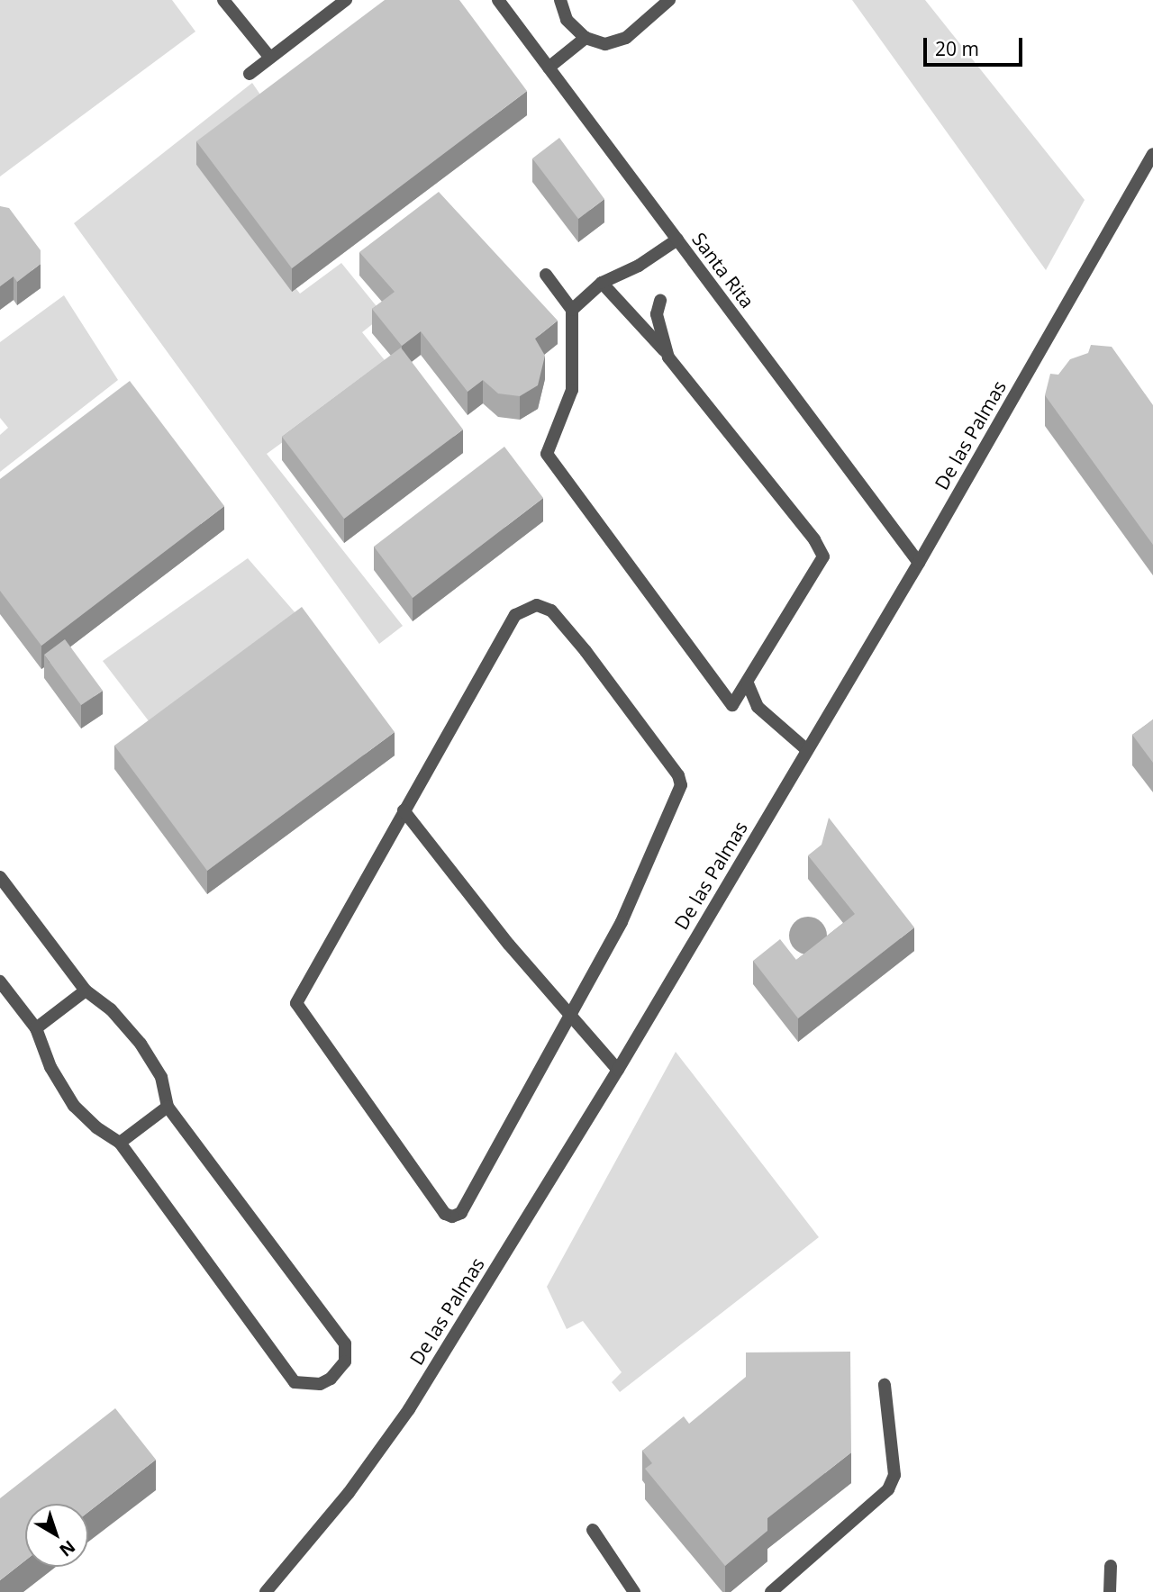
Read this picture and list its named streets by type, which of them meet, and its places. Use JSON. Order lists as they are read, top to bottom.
{
  "streets": {
    "street": ["Santa Rita", "De las Palmas"]
  },
  "crossings": [
    ["Santa Rita", "De las Palmas"]
  ],
  "scale_bar": "20 m",
  "north": "bottom right"
}
